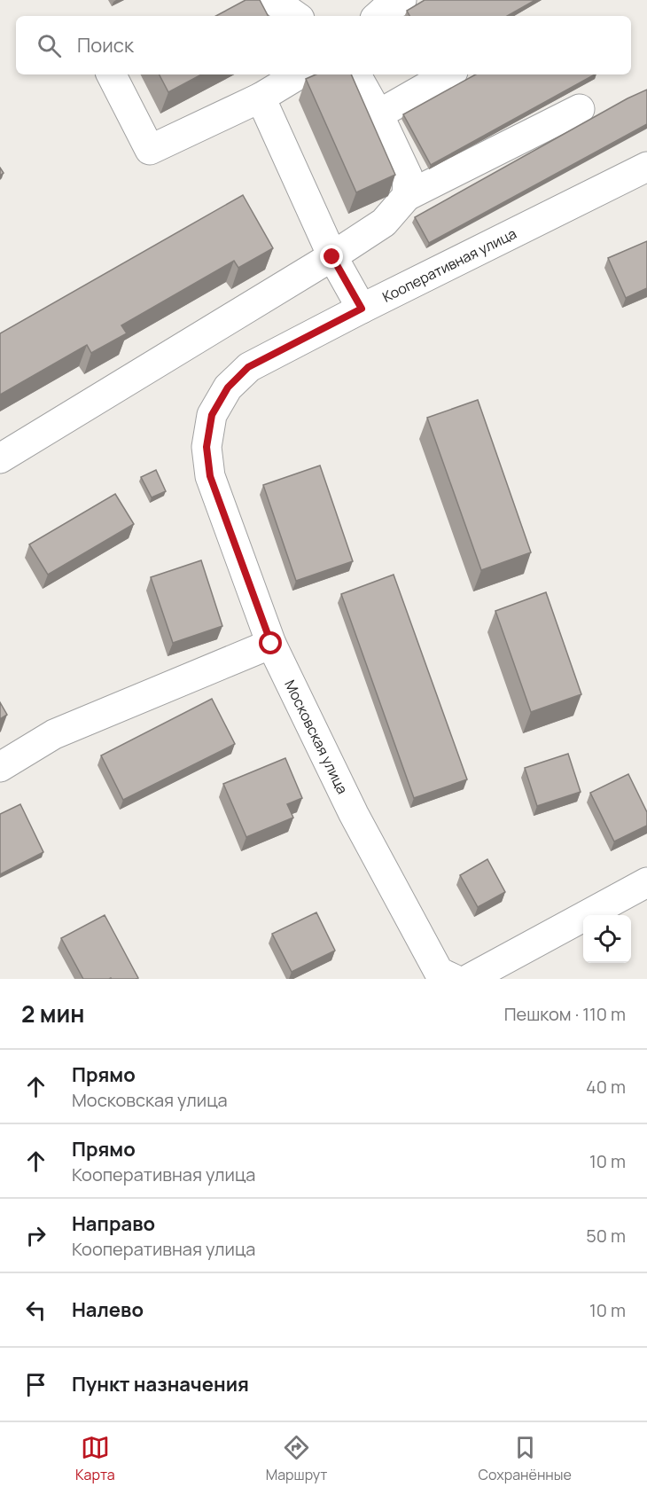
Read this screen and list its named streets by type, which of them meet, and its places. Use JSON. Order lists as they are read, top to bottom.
{
  "streets": {
    "street": ["Кооперативная улица", "Московская улица"]
  },
  "crossings": [
    ["Кооперативная улица", "Московская улица"]
  ],
  "page": {
    "search": "Поиск",
    "heading": ["2 мин", "Пешком · 110 m"],
    "list": [
      ["Прямо", "Московская улица", "40 m"],
      ["Прямо", "Кооперативная улица", "10 m"],
      ["Направо", "Кооперативная улица", "50 m"],
      ["Налево", "10 m"],
      "Пункт назначения"
    ],
    "nav": ["Карта", "Маршрут", "Сохранённые"]
  }
}
